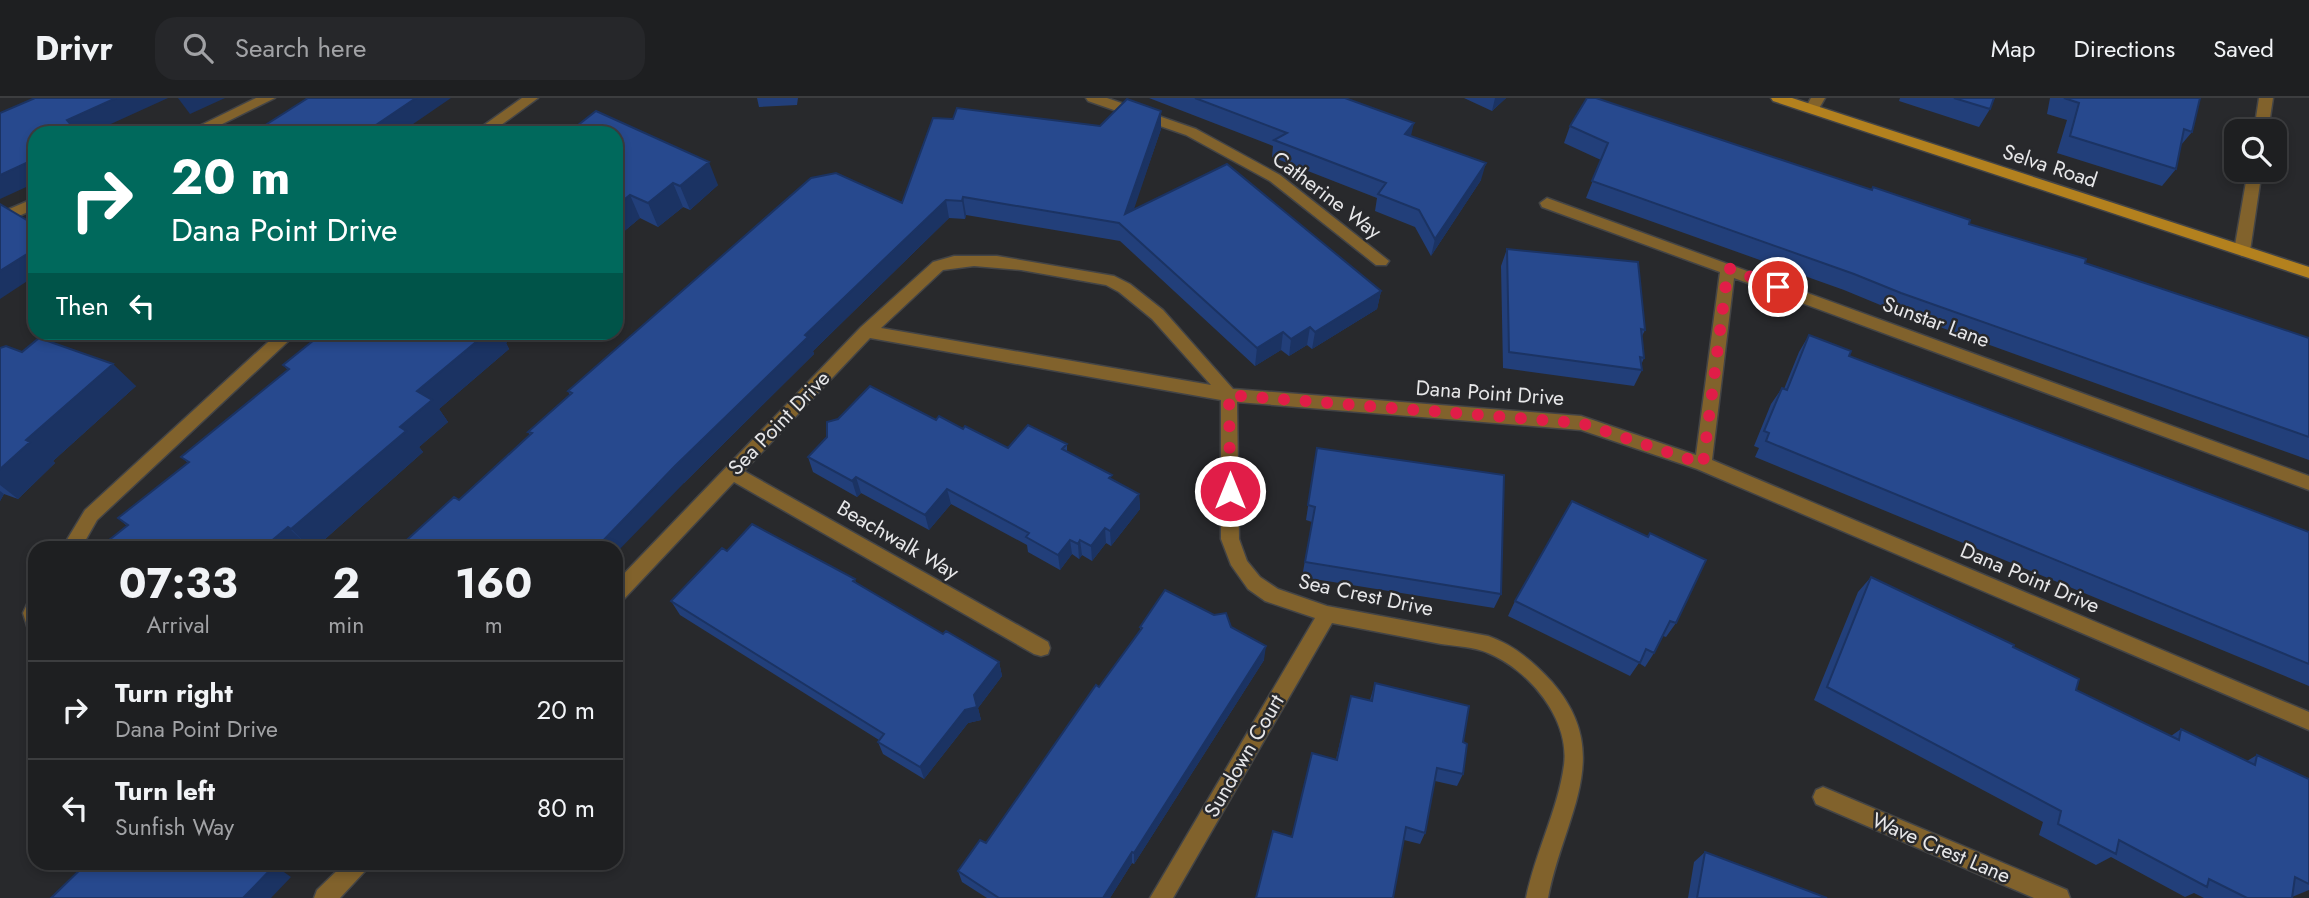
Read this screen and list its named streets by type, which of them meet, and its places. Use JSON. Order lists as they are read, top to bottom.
{
  "streets": {
    "street": [
      "Selva Road",
      "Catherine Way",
      "Sunstar Lane",
      "Dana Point Drive",
      "Sea Point Drive",
      "Beachwalk Way",
      "Sea Crest Drive",
      "Sundown Court",
      "Wave Crest Lane"
    ]
  },
  "crossings": [
    ["Dana Point Drive", "Sea Point Drive"],
    ["Dana Point Drive", "Sea Crest Drive"],
    ["Sea Point Drive", "Beachwalk Way"],
    ["Sea Point Drive", "Sea Crest Drive"],
    ["Sea Crest Drive", "Sundown Court"]
  ],
  "page": {
    "header": "Drivr",
    "search": "Search here",
    "nav": ["Map", "Directions", "Saved"],
    "turn": ["20 m", "Dana Point Drive"],
    "then": "Then",
    "eta": [
      "07:33",
      "Arrival",
      "2",
      "min",
      "160",
      "m"
    ],
    "list": [
      {
        "name": "Turn right",
        "note": "Dana Point Drive",
        "value": "20 m"
      },
      {
        "name": "Turn left",
        "note": "Sunfish Way",
        "value": "80 m"
      }
    ]
  }
}
